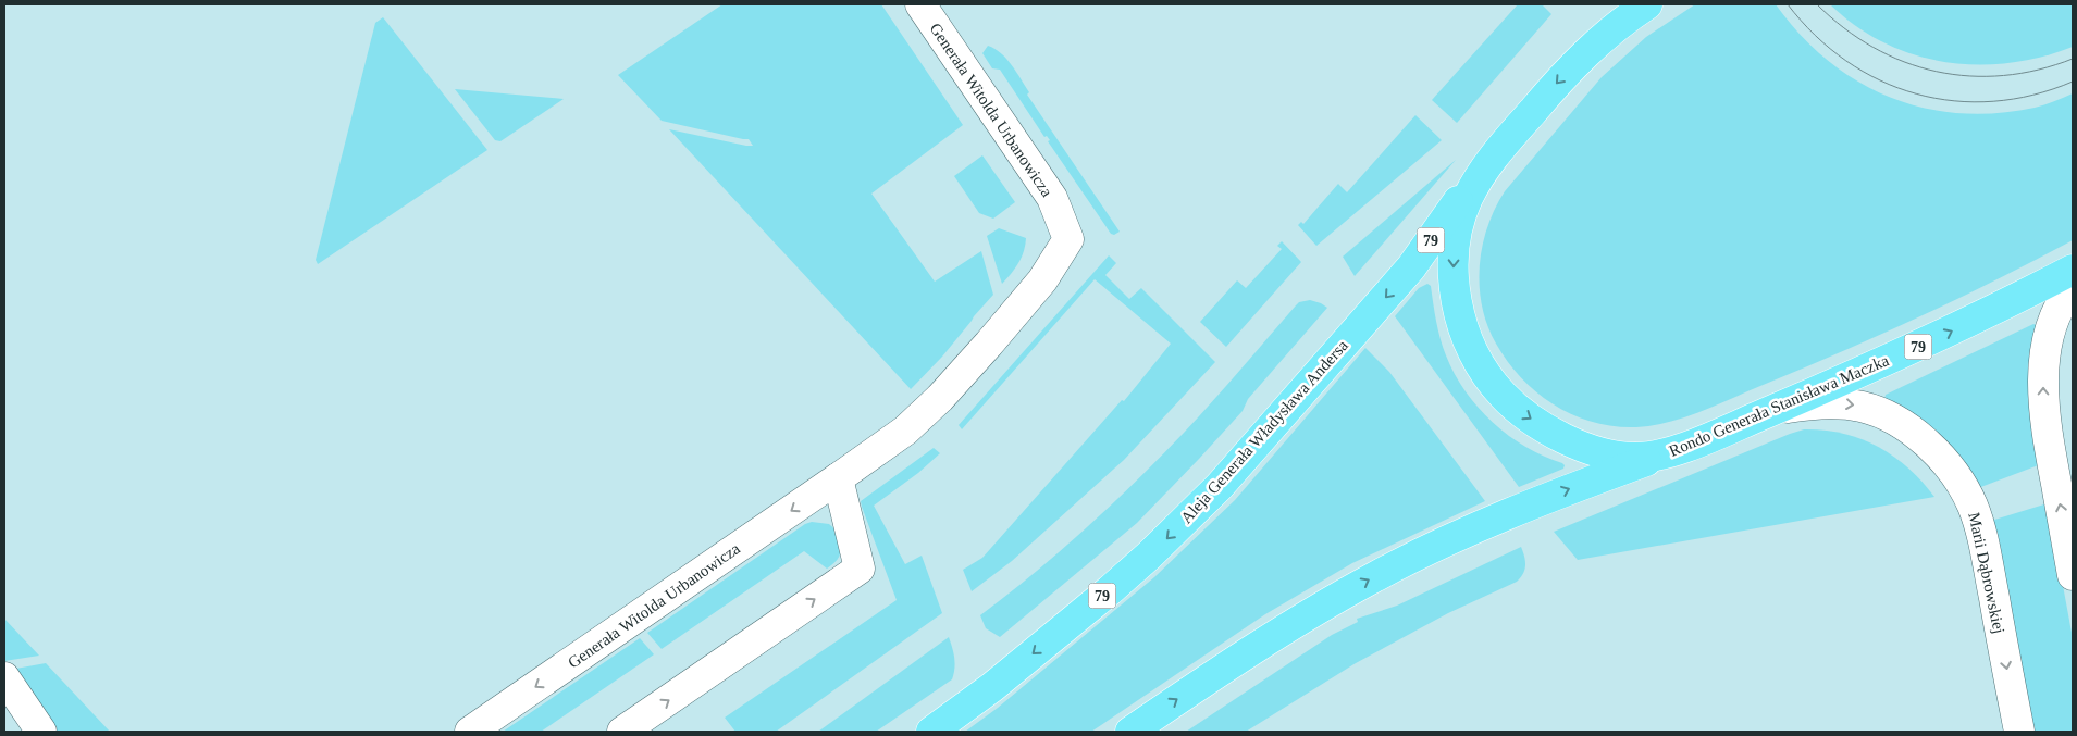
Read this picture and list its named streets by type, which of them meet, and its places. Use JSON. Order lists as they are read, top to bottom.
{
  "streets": {
    "main road": ["79", "Rondo Generała Stanisława Maczka", "Aleja Generała Władysława Andersa"],
    "street": ["Generała Witolda Urbanowicza", "Marii Dąbrowskiej"]
  },
  "crossings": [
    ["79", "Rondo Generała Stanisława Maczka"],
    ["Rondo Generała Stanisława Maczka", "Aleja Generała Władysława Andersa"],
    ["Rondo Generała Stanisława Maczka", "Marii Dąbrowskiej"]
  ],
  "one_way": ["Generała Witolda Urbanowicza", "Marii Dąbrowskiej"]
}
